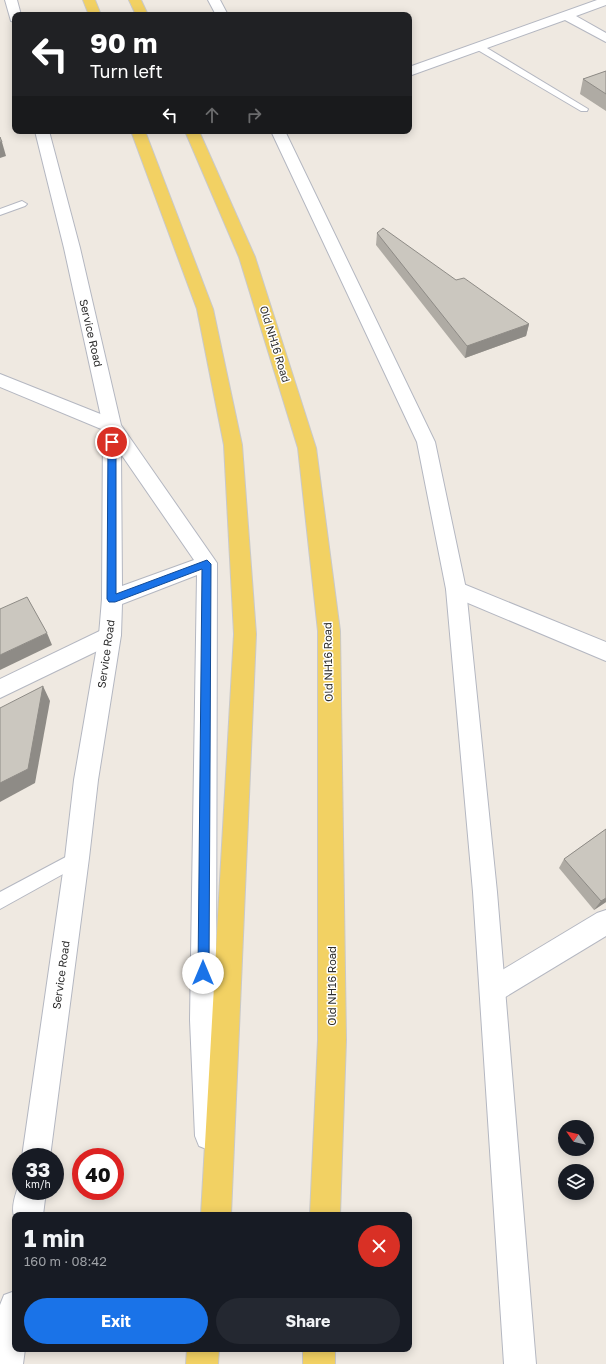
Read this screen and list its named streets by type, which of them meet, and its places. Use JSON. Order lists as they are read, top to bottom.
{
  "streets": {
    "main road": ["Old NH16 Road"],
    "street": ["Service Road"]
  },
  "north": "top left",
  "page": {
    "turn": ["90 m", "Turn left"],
    "speed": "33 km/h",
    "limit": "40",
    "heading": ["1 min", "160 m · 08:42"],
    "buttons": ["Exit", "Share"]
  }
}
